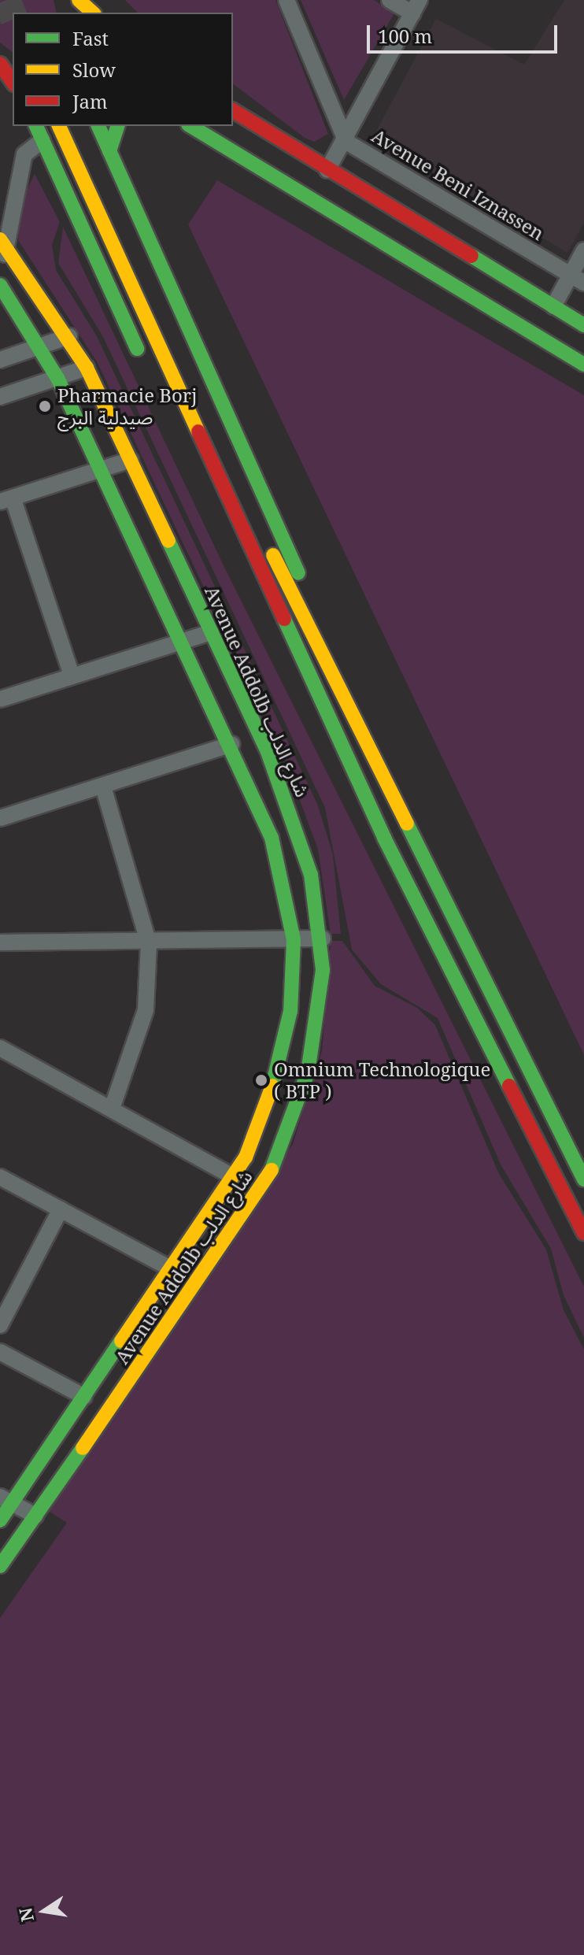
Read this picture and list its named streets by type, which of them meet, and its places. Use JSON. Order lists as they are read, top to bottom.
{
  "streets": {
    "main road": ["Avenue Addolb شارع الدلب"],
    "street": ["Avenue Beni Iznassen"]
  },
  "places": ["Pharmacie Borj صيدلية البرج", "Omnium Technologique ( BTP )"],
  "legend": ["Fast", "Slow", "Jam"],
  "scale_bar": "100 m",
  "north": "left"
}
